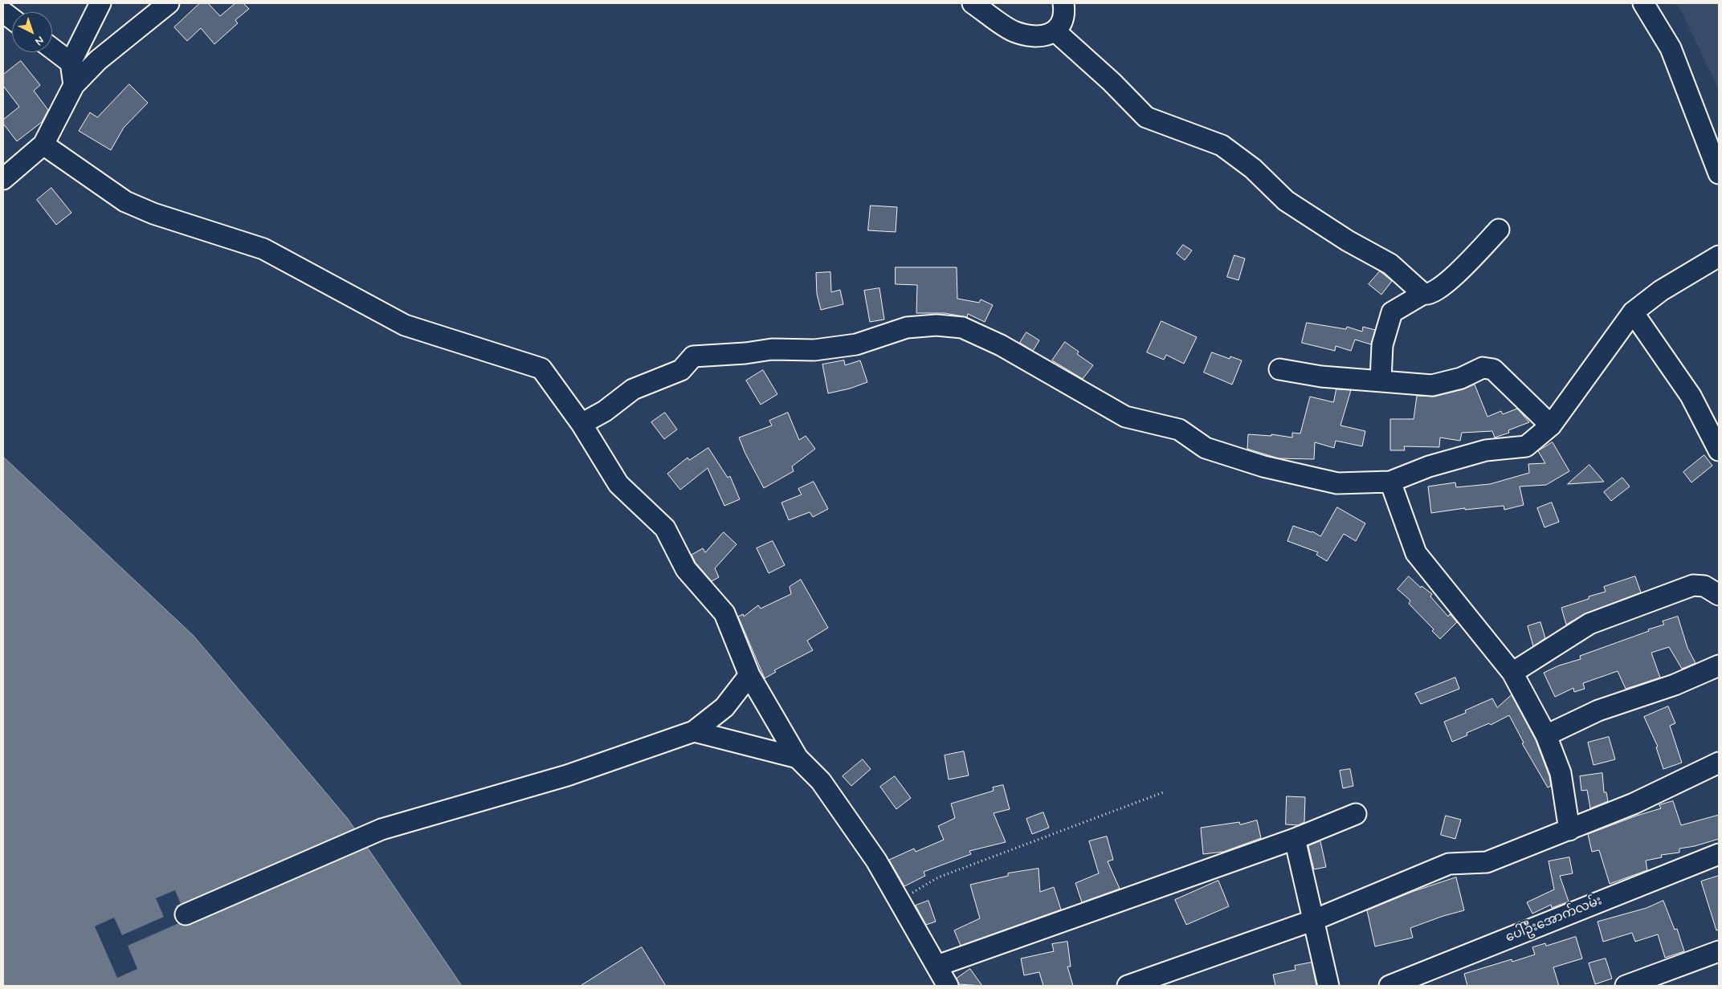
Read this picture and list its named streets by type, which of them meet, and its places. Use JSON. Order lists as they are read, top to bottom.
{
  "streets": {
    "street": ["ပေါ်ဦးအောက်လမ်း"]
  },
  "north": "bottom right"
}
